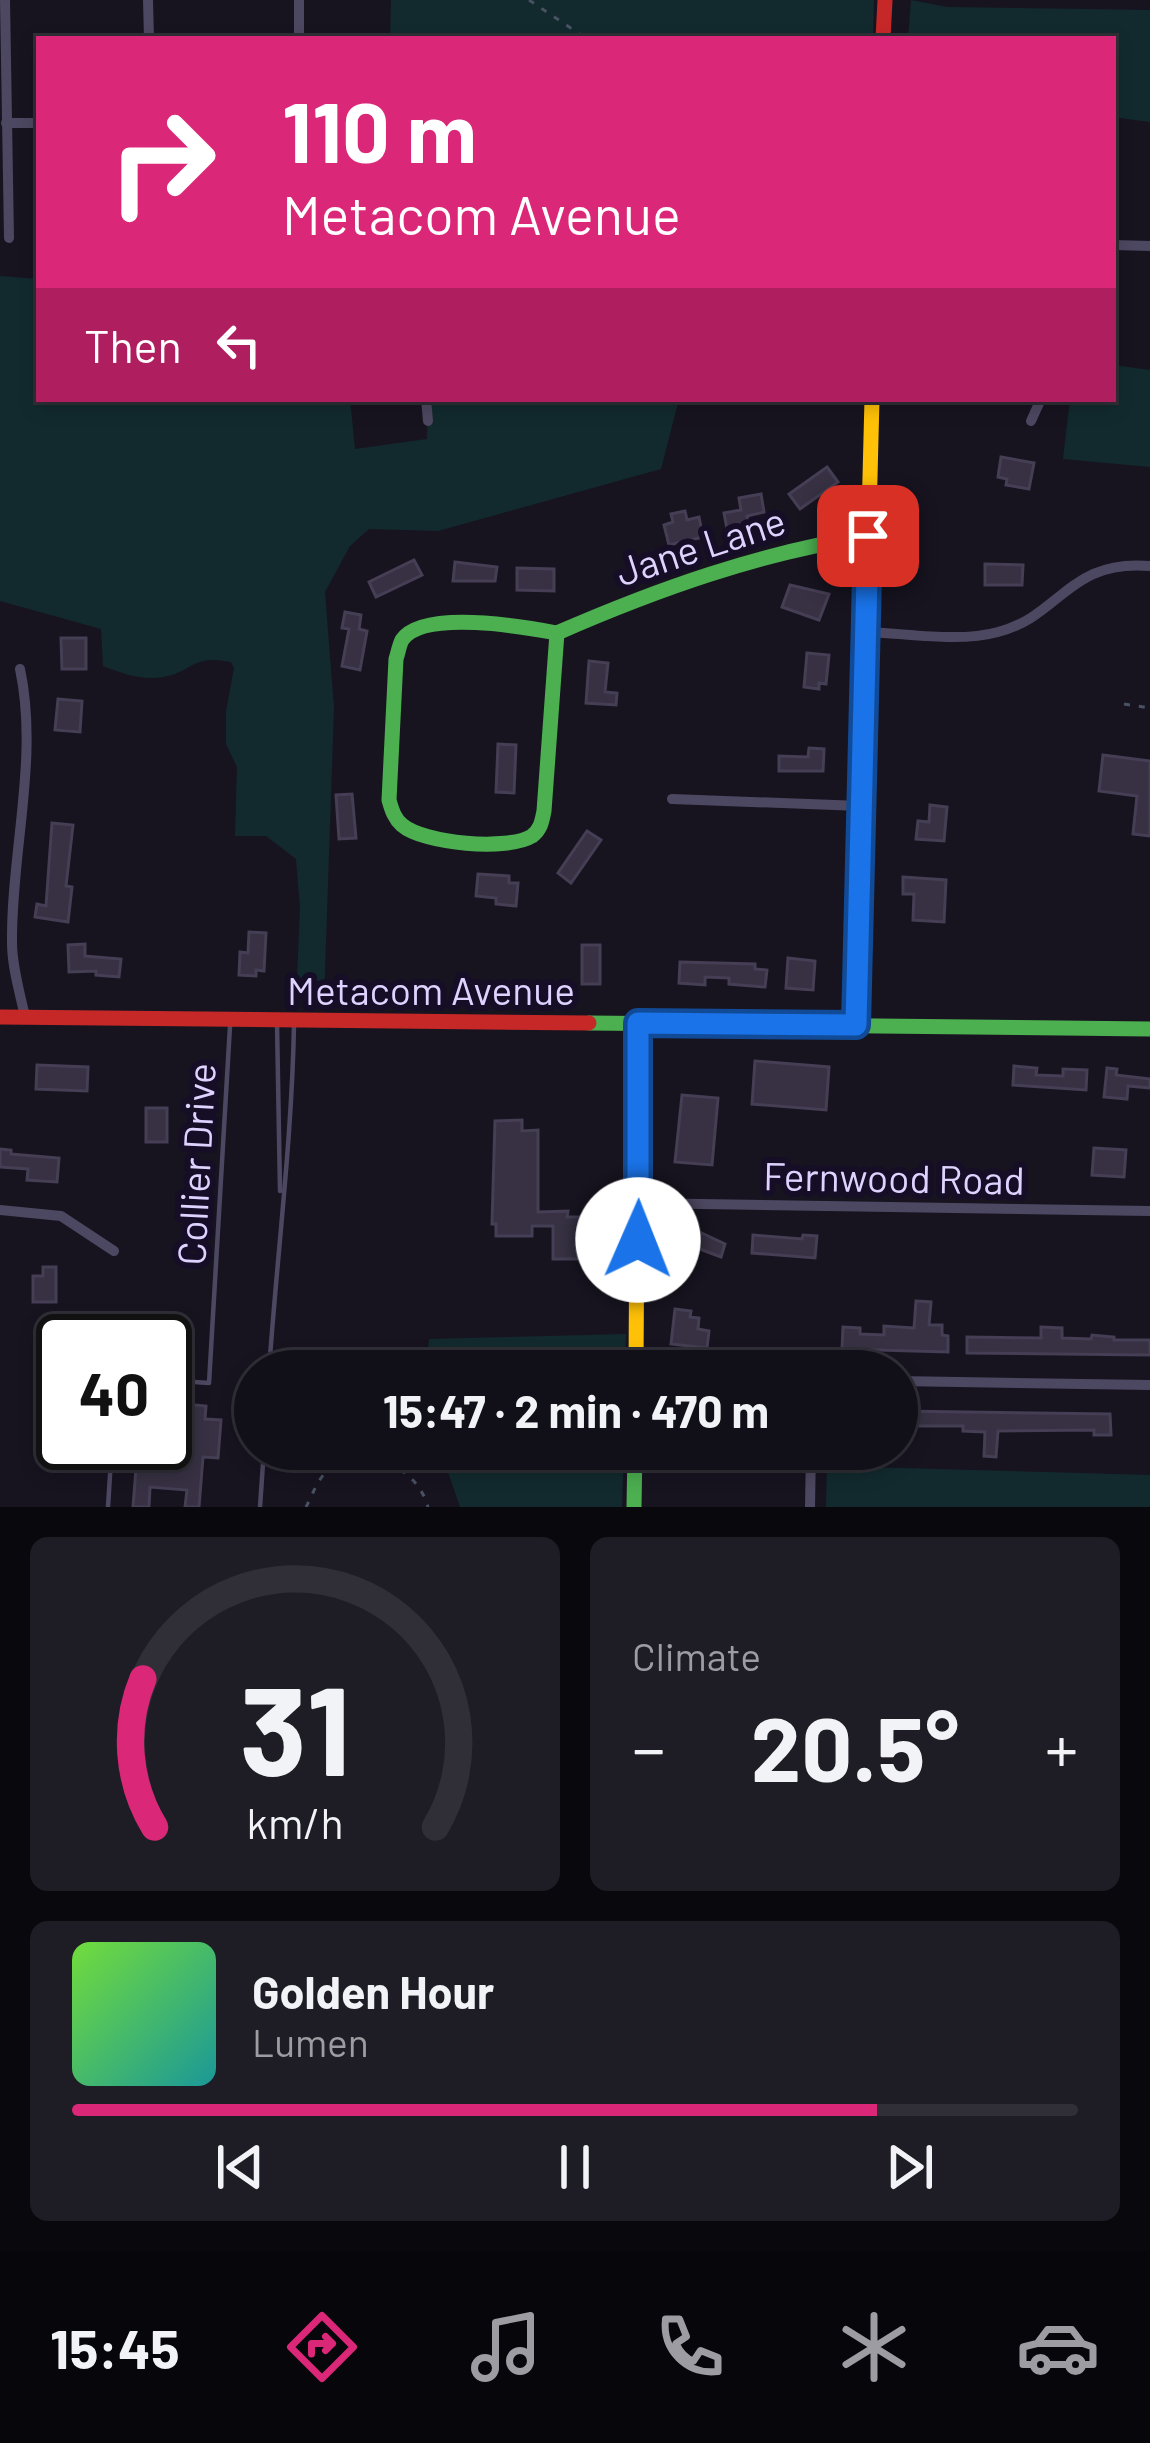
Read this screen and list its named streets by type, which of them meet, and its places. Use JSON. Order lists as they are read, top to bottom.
{
  "streets": {
    "street": ["Jane Lane", "Metacom Avenue", "Fernwood Road"],
    "lane": ["Collier Drive"]
  },
  "crossings": [
    ["Metacom Avenue", "Collier Drive"]
  ],
  "page": {
    "turn": ["110 m", "Metacom Avenue"],
    "then": "Then",
    "limit": "40",
    "trip": "15:47 · 2 min · 470 m",
    "tile": "Climate",
    "heat": ["−", "20.5°", "+"],
    "song": ["Golden Hour", "Lumen"],
    "tabs": "15:45",
    "gauge": ["31", "km/h"]
  }
}
